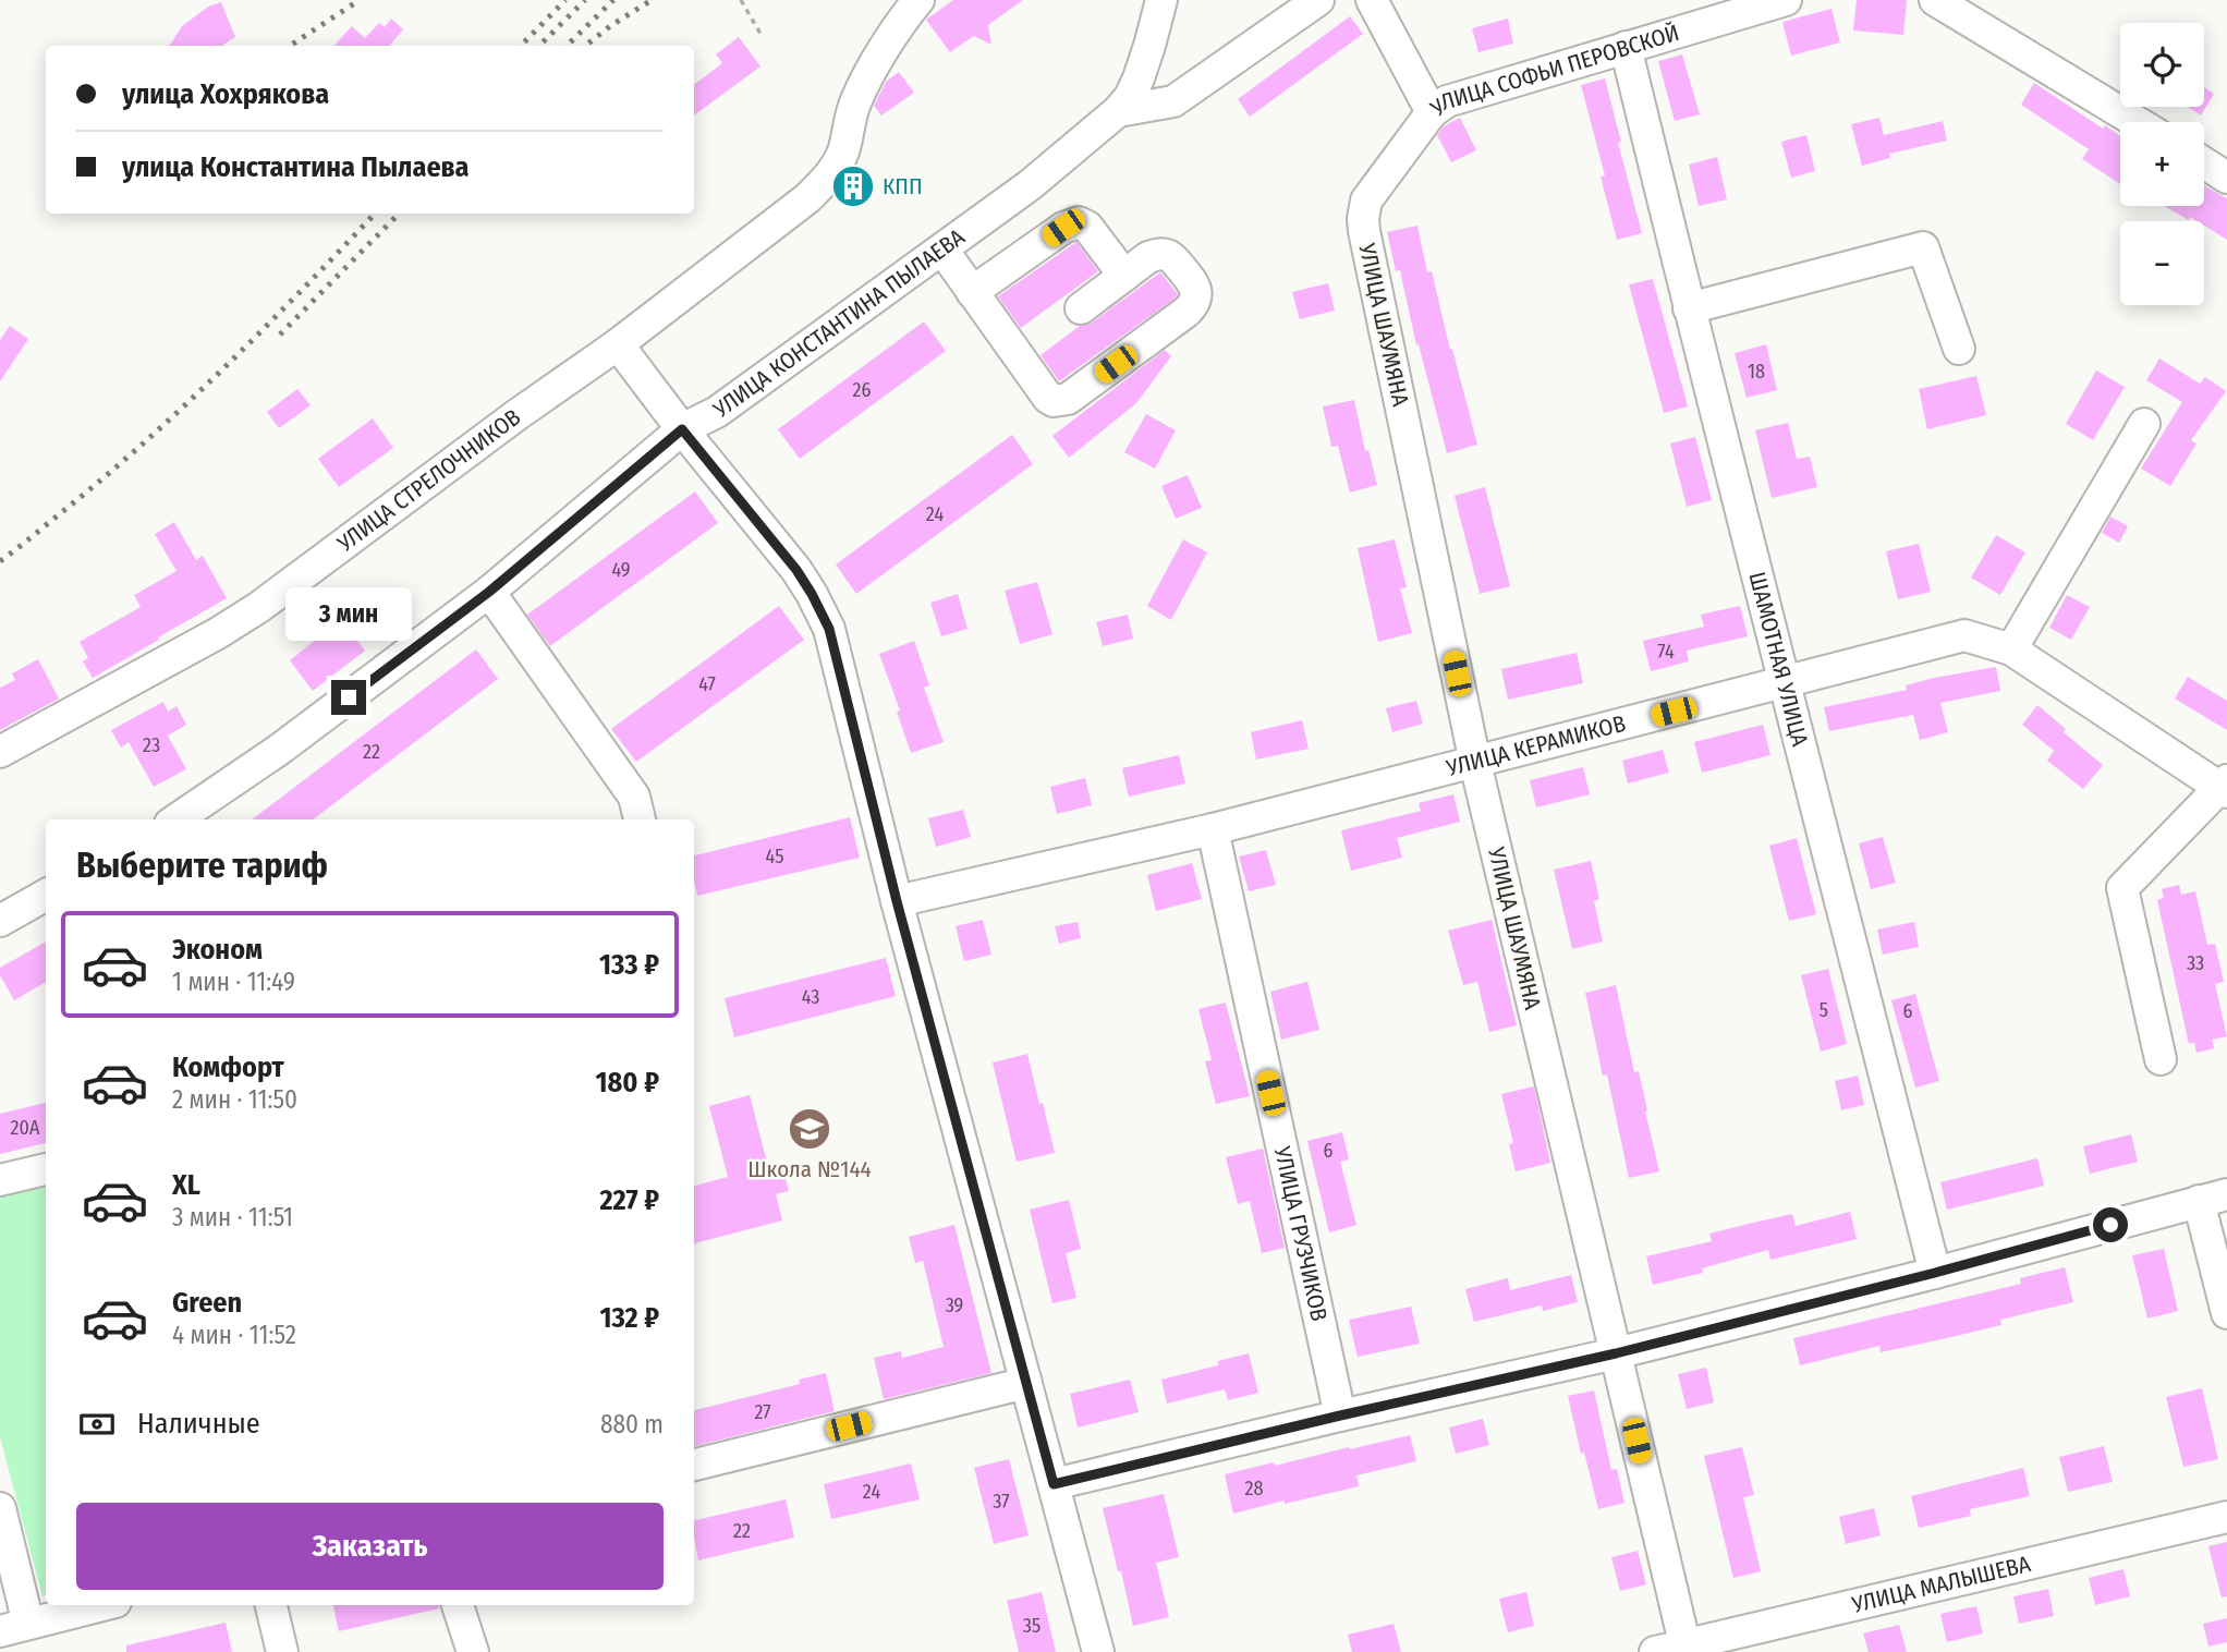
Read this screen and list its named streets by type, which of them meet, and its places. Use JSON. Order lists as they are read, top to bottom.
{
  "streets": {
    "street": [
      "УЛИЦА СОФЬИ ПЕРОВСКОЙ",
      "УЛИЦА КОНСТАНТИНА ПЫЛАЕВА",
      "УЛИЦА ШАУМЯНА",
      "УЛИЦА СТРЕЛОЧНИКОВ",
      "ШАМОТНАЯ УЛИЦА",
      "УЛИЦА КЕРАМИКОВ",
      "УЛИЦА ГРУЗЧИКОВ",
      "УЛИЦА МАЛЫШЕВА"
    ]
  },
  "crossings": [
    ["УЛИЦА СОФЬИ ПЕРОВСКОЙ", "УЛИЦА ШАУМЯНА"],
    ["УЛИЦА СОФЬИ ПЕРОВСКОЙ", "ШАМОТНАЯ УЛИЦА"],
    ["УЛИЦА ШАУМЯНА", "УЛИЦА КЕРАМИКОВ"],
    ["УЛИЦА ШАУМЯНА", "УЛИЦА МАЛЫШЕВА"],
    ["ШАМОТНАЯ УЛИЦА", "УЛИЦА КЕРАМИКОВ"],
    ["УЛИЦА КЕРАМИКОВ", "УЛИЦА ГРУЗЧИКОВ"]
  ],
  "places": {
    "building": ["КПП"],
    "school or university": ["Школа №144"]
  },
  "house_numbers": [
    "18",
    "26",
    "24",
    "49",
    "74",
    "47",
    "23",
    "22",
    "45",
    "33",
    "43",
    "5",
    "6",
    "20А",
    "6",
    "39",
    "27",
    "28",
    "24",
    "37",
    "22",
    "35"
  ],
  "page": {
    "map_buttons": ["+", "−"],
    "banner": ["улица Хохрякова", "улица Константина Пылаева"],
    "bubble": "3 мин",
    "heading": "Выберите тариф",
    "list": [
      {
        "name": "Эконом",
        "note": "1 мин · 11:49",
        "value": "133 ₽"
      },
      {
        "name": "Комфорт",
        "note": "2 мин · 11:50",
        "value": "180 ₽"
      },
      {
        "name": "XL",
        "note": "3 мин · 11:51",
        "value": "227 ₽"
      },
      {
        "name": "Green",
        "note": "4 мин · 11:52",
        "value": "132 ₽"
      }
    ],
    "pay": ["Наличные", "880 m"],
    "buttons": "Заказать"
  }
}
